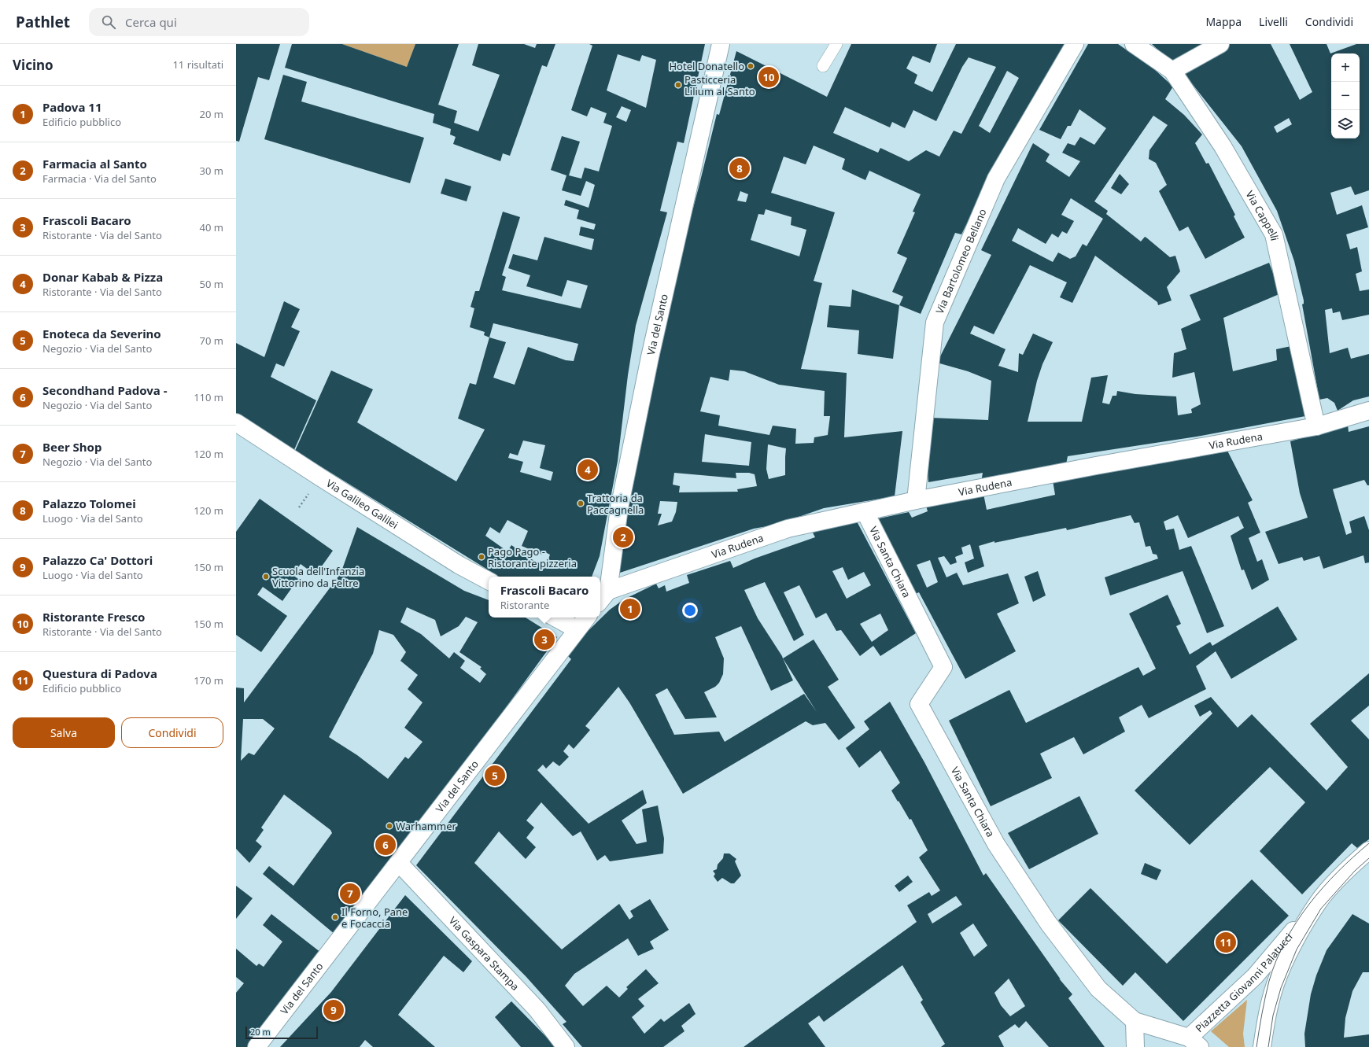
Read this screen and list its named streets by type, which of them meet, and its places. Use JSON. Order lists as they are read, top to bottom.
{
  "streets": {
    "street": [
      "Via Cappelli",
      "Via Bartolomeo Bellano",
      "Via del Santo",
      "Via Rudena",
      "Via Galileo Galilei",
      "Via Santa Chiara",
      "Via Gaspara Stampa",
      "Piazzetta Giovanni Palatucci"
    ]
  },
  "crossings": [
    ["Via Cappelli", "Via Rudena"],
    ["Via Bartolomeo Bellano", "Via Rudena"],
    ["Via del Santo", "Via Rudena"],
    ["Via del Santo", "Via Gaspara Stampa"],
    ["Via Rudena", "Via Santa Chiara"],
    ["Via Santa Chiara", "Piazzetta Giovanni Palatucci"]
  ],
  "places": [
    "Hotel Donatello",
    "Pasticceria Lilium al Santo",
    "Trattoria da Paccagnella",
    "Pago Pago - Ristorante pizzeria",
    "Scuola dell'Infanzia Vittorino da Feltre",
    "Warhammer",
    "Il Forno, Pane e Focaccia"
  ],
  "scale_bar": "20 m",
  "page": {
    "header": "Pathlet",
    "search": "Cerca qui",
    "nav": ["Mappa", "Livelli", "Condividi"],
    "heading": ["Vicino", "11 risultati"],
    "map_buttons": ["+", "−"],
    "pins": [
      "10",
      "8",
      "4",
      "2",
      "1",
      "3",
      "5",
      "6",
      "7",
      "11",
      "9"
    ],
    "list": [
      {
        "mark": "1",
        "name": "Padova 11",
        "note": "Edificio pubblico",
        "value": "20 m"
      },
      {
        "mark": "2",
        "name": "Farmacia al Santo",
        "note": "Farmacia · Via del Santo",
        "value": "30 m"
      },
      {
        "mark": "3",
        "name": "Frascoli Bacaro",
        "note": "Ristorante · Via del Santo",
        "value": "40 m"
      },
      {
        "mark": "4",
        "name": "Donar Kabab & Pizza",
        "note": "Ristorante · Via del Santo",
        "value": "50 m"
      },
      {
        "mark": "5",
        "name": "Enoteca da Severino",
        "note": "Negozio · Via del Santo",
        "value": "70 m"
      },
      {
        "mark": "6",
        "name": "Secondhand Padova -",
        "note": "Negozio · Via del Santo",
        "value": "110 m"
      },
      {
        "mark": "7",
        "name": "Beer Shop",
        "note": "Negozio · Via del Santo",
        "value": "120 m"
      },
      {
        "mark": "8",
        "name": "Palazzo Tolomei",
        "note": "Luogo · Via del Santo",
        "value": "120 m"
      },
      {
        "mark": "9",
        "name": "Palazzo Ca' Dottori",
        "note": "Luogo · Via del Santo",
        "value": "150 m"
      },
      {
        "mark": "10",
        "name": "Ristorante Fresco",
        "note": "Ristorante · Via del Santo",
        "value": "150 m"
      },
      {
        "mark": "11",
        "name": "Questura di Padova",
        "note": "Edificio pubblico",
        "value": "170 m"
      }
    ],
    "popup": ["Frascoli Bacaro", "Ristorante"],
    "buttons": ["Salva", "Condividi"],
    "scale": "20 m"
  }
}
